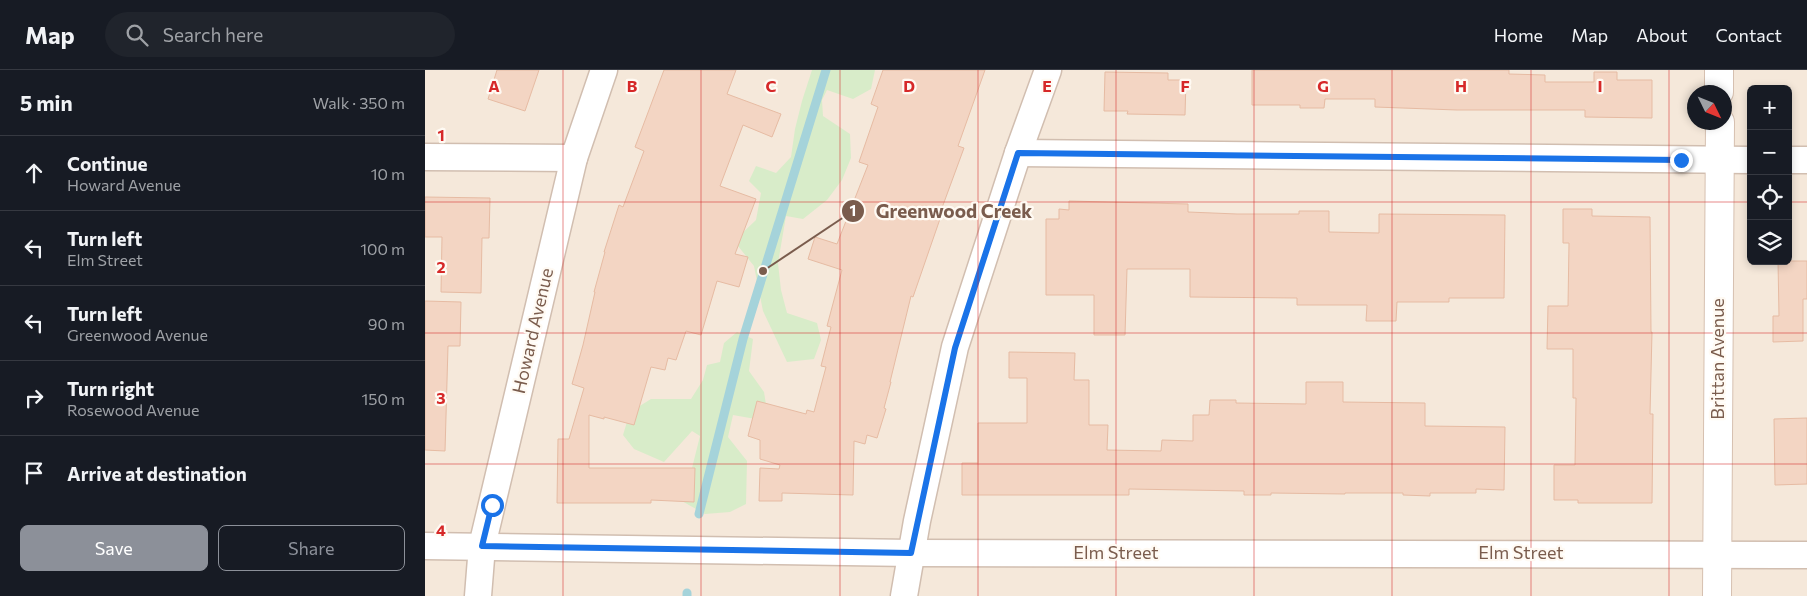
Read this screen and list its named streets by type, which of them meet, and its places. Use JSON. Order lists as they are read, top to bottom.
{
  "streets": {
    "main road": ["Brittan Avenue"],
    "street": ["Howard Avenue", "Elm Street"]
  },
  "crossings": [
    ["Howard Avenue", "Elm Street"],
    ["Brittan Avenue", "Elm Street"]
  ],
  "places": ["Greenwood Creek"],
  "north": "bottom right",
  "page": {
    "header": "Map",
    "search": "Search here",
    "nav": [
      "Home",
      "Map",
      "About",
      "Contact"
    ],
    "heading": ["5 min", "Walk · 350 m"],
    "map_buttons": ["+", "−"],
    "list": [
      ["Continue", "Howard Avenue", "10 m"],
      ["Turn left", "Elm Street", "100 m"],
      ["Turn left", "Greenwood Avenue", "90 m"],
      ["Turn right", "Rosewood Avenue", "150 m"],
      "Arrive at destination"
    ],
    "buttons": ["Save", "Share"]
  },
  "grid": {
    "columns": [
      "A",
      "B",
      "C",
      "D",
      "E",
      "F",
      "G",
      "H",
      "I"
    ],
    "rows": [
      "1",
      "2",
      "3",
      "4"
    ]
  }
}
